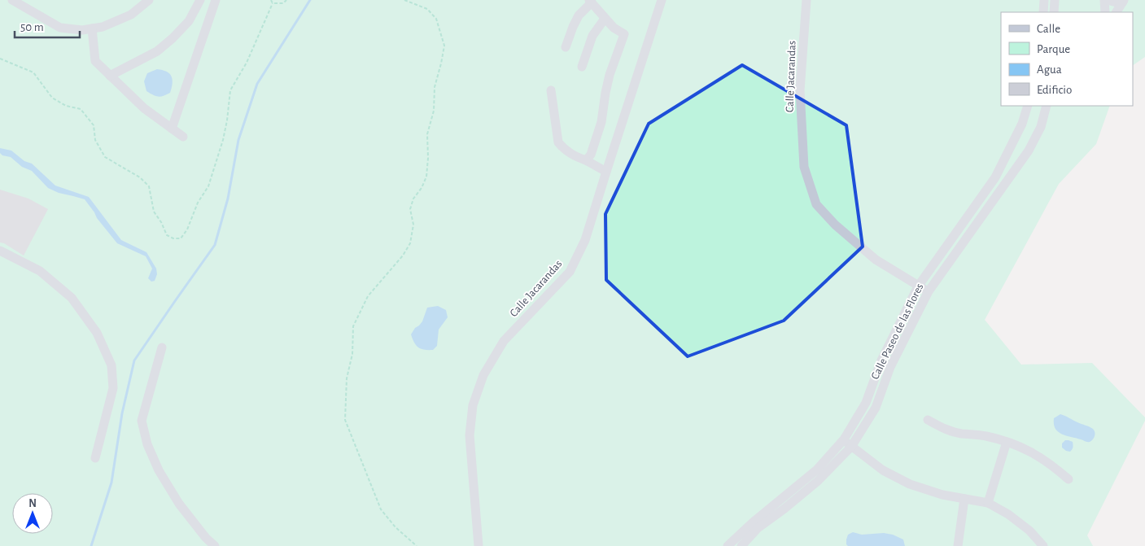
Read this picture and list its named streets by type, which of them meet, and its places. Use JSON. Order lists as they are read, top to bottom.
{
  "streets": {
    "street": ["Calle Jacarandas", "Calle Paseo de las Flores"]
  },
  "crossings": [
    ["Calle Jacarandas", "Calle Paseo de las Flores"]
  ],
  "legend": [
    "Calle",
    "Parque",
    "Agua",
    "Edificio"
  ],
  "scale_bar": "50 m",
  "north": "top"
}
